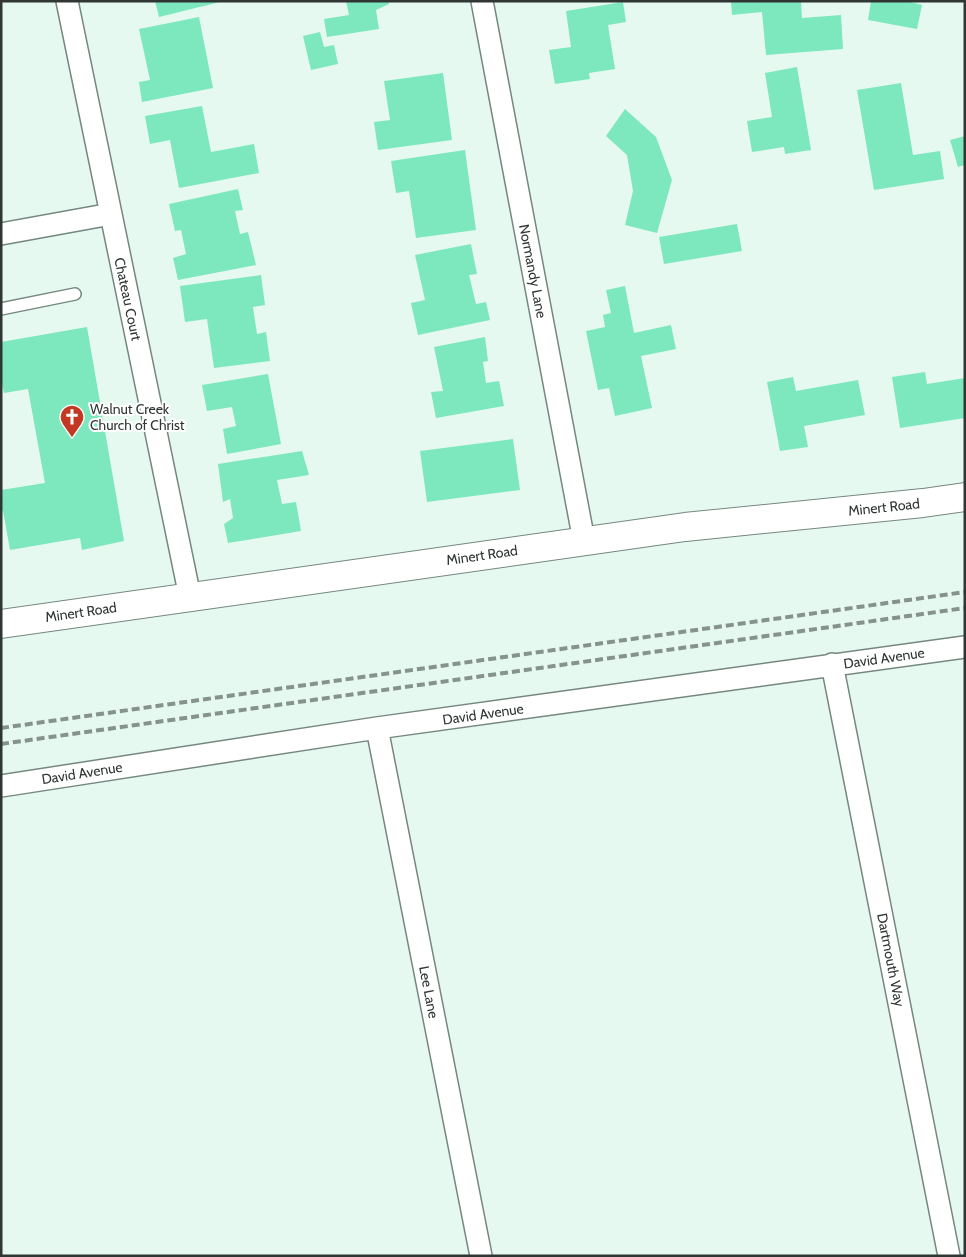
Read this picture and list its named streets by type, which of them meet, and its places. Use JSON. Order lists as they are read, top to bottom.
{
  "streets": {
    "street": [
      "Normandy Lane",
      "Chateau Court",
      "Minert Road",
      "David Avenue",
      "Dartmouth Way",
      "Lee Lane"
    ]
  },
  "crossings": [
    ["Normandy Lane", "Minert Road"],
    ["Chateau Court", "Minert Road"],
    ["David Avenue", "Dartmouth Way"],
    ["David Avenue", "Lee Lane"]
  ],
  "places": {
    "church": ["Walnut Creek Church of Christ"]
  }
}
